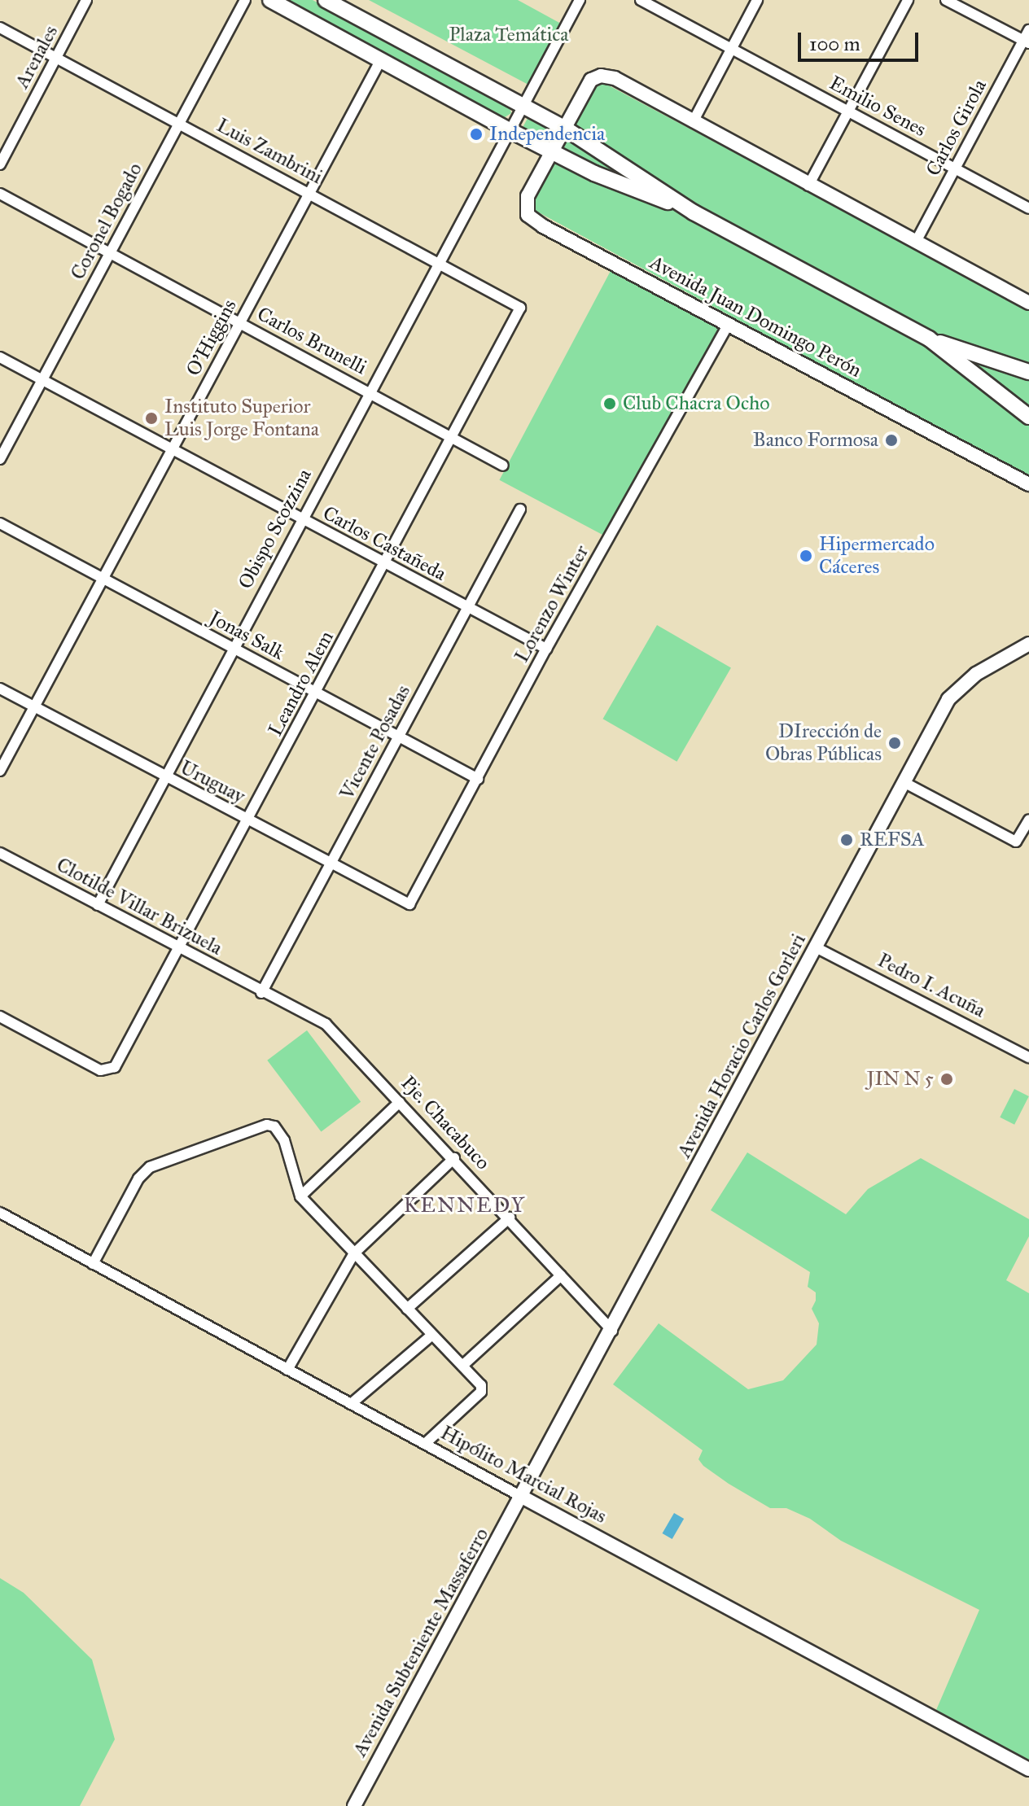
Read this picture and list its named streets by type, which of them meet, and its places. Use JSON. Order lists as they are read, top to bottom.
{
  "streets": {
    "main road": [
      "Avenida Juan Domingo Perón",
      "Avenida Horacio Carlos Gorleri",
      "Hipólito Marcial Rojas",
      "Avenida Subteniente Massaferro"
    ],
    "street": [
      "Arenales",
      "Emilio Senes",
      "Carlos Girola",
      "Luis Zambrini",
      "Coronel Bogado",
      "O'Higgins",
      "Carlos Brunelli",
      "Obispo Scozzina",
      "Carlos Castañeda",
      "Lorenzo Winter",
      "Jonas Salk",
      "Leandro Alem",
      "Vicente Posadas",
      "Uruguay",
      "Clotilde Villar Brizuela",
      "Pedro I. Acuña",
      "Pje. Chacabuco"
    ]
  },
  "crossings": [
    ["Arenales", "Luis Zambrini"],
    ["Emilio Senes", "Carlos Girola"],
    ["Luis Zambrini", "Coronel Bogado"],
    ["Luis Zambrini", "O'Higgins"],
    ["Luis Zambrini", "Obispo Scozzina"],
    ["Luis Zambrini", "Leandro Alem"],
    ["Coronel Bogado", "Carlos Brunelli"],
    ["Coronel Bogado", "Carlos Castañeda"],
    ["Avenida Juan Domingo Perón", "Lorenzo Winter"],
    ["O'Higgins", "Carlos Brunelli"],
    ["O'Higgins", "Carlos Castañeda"],
    ["O'Higgins", "Jonas Salk"],
    ["O'Higgins", "Uruguay"],
    ["Carlos Brunelli", "Obispo Scozzina"],
    ["Carlos Brunelli", "Leandro Alem"],
    ["Obispo Scozzina", "Carlos Castañeda"],
    ["Obispo Scozzina", "Jonas Salk"],
    ["Obispo Scozzina", "Uruguay"],
    ["Obispo Scozzina", "Clotilde Villar Brizuela"],
    ["Carlos Castañeda", "Lorenzo Winter"],
    ["Carlos Castañeda", "Leandro Alem"],
    ["Carlos Castañeda", "Vicente Posadas"],
    ["Lorenzo Winter", "Jonas Salk"],
    ["Lorenzo Winter", "Uruguay"],
    ["Jonas Salk", "Leandro Alem"],
    ["Jonas Salk", "Vicente Posadas"],
    ["Leandro Alem", "Uruguay"],
    ["Leandro Alem", "Clotilde Villar Brizuela"],
    ["Vicente Posadas", "Uruguay"],
    ["Vicente Posadas", "Clotilde Villar Brizuela"],
    ["Vicente Posadas", "Pje. Chacabuco"],
    ["Clotilde Villar Brizuela", "Pje. Chacabuco"],
    ["Pedro I. Acuña", "Avenida Horacio Carlos Gorleri"],
    ["Avenida Horacio Carlos Gorleri", "Pje. Chacabuco"],
    ["Avenida Horacio Carlos Gorleri", "Hipólito Marcial Rojas"],
    ["Avenida Horacio Carlos Gorleri", "Avenida Subteniente Massaferro"],
    ["Hipólito Marcial Rojas", "Avenida Subteniente Massaferro"]
  ],
  "districts": ["KENNEDY"],
  "parks": ["Plaza Temática"],
  "places": [
    "Independencia",
    "Club Chacra Ocho",
    "Instituto Superior Luis Jorge Fontana",
    "Banco Formosa",
    "Hipermercado Cáceres",
    "DIrección de Obras Públicas",
    "REFSA",
    "JIN N 5"
  ],
  "scale_bar": "100 m"
}
